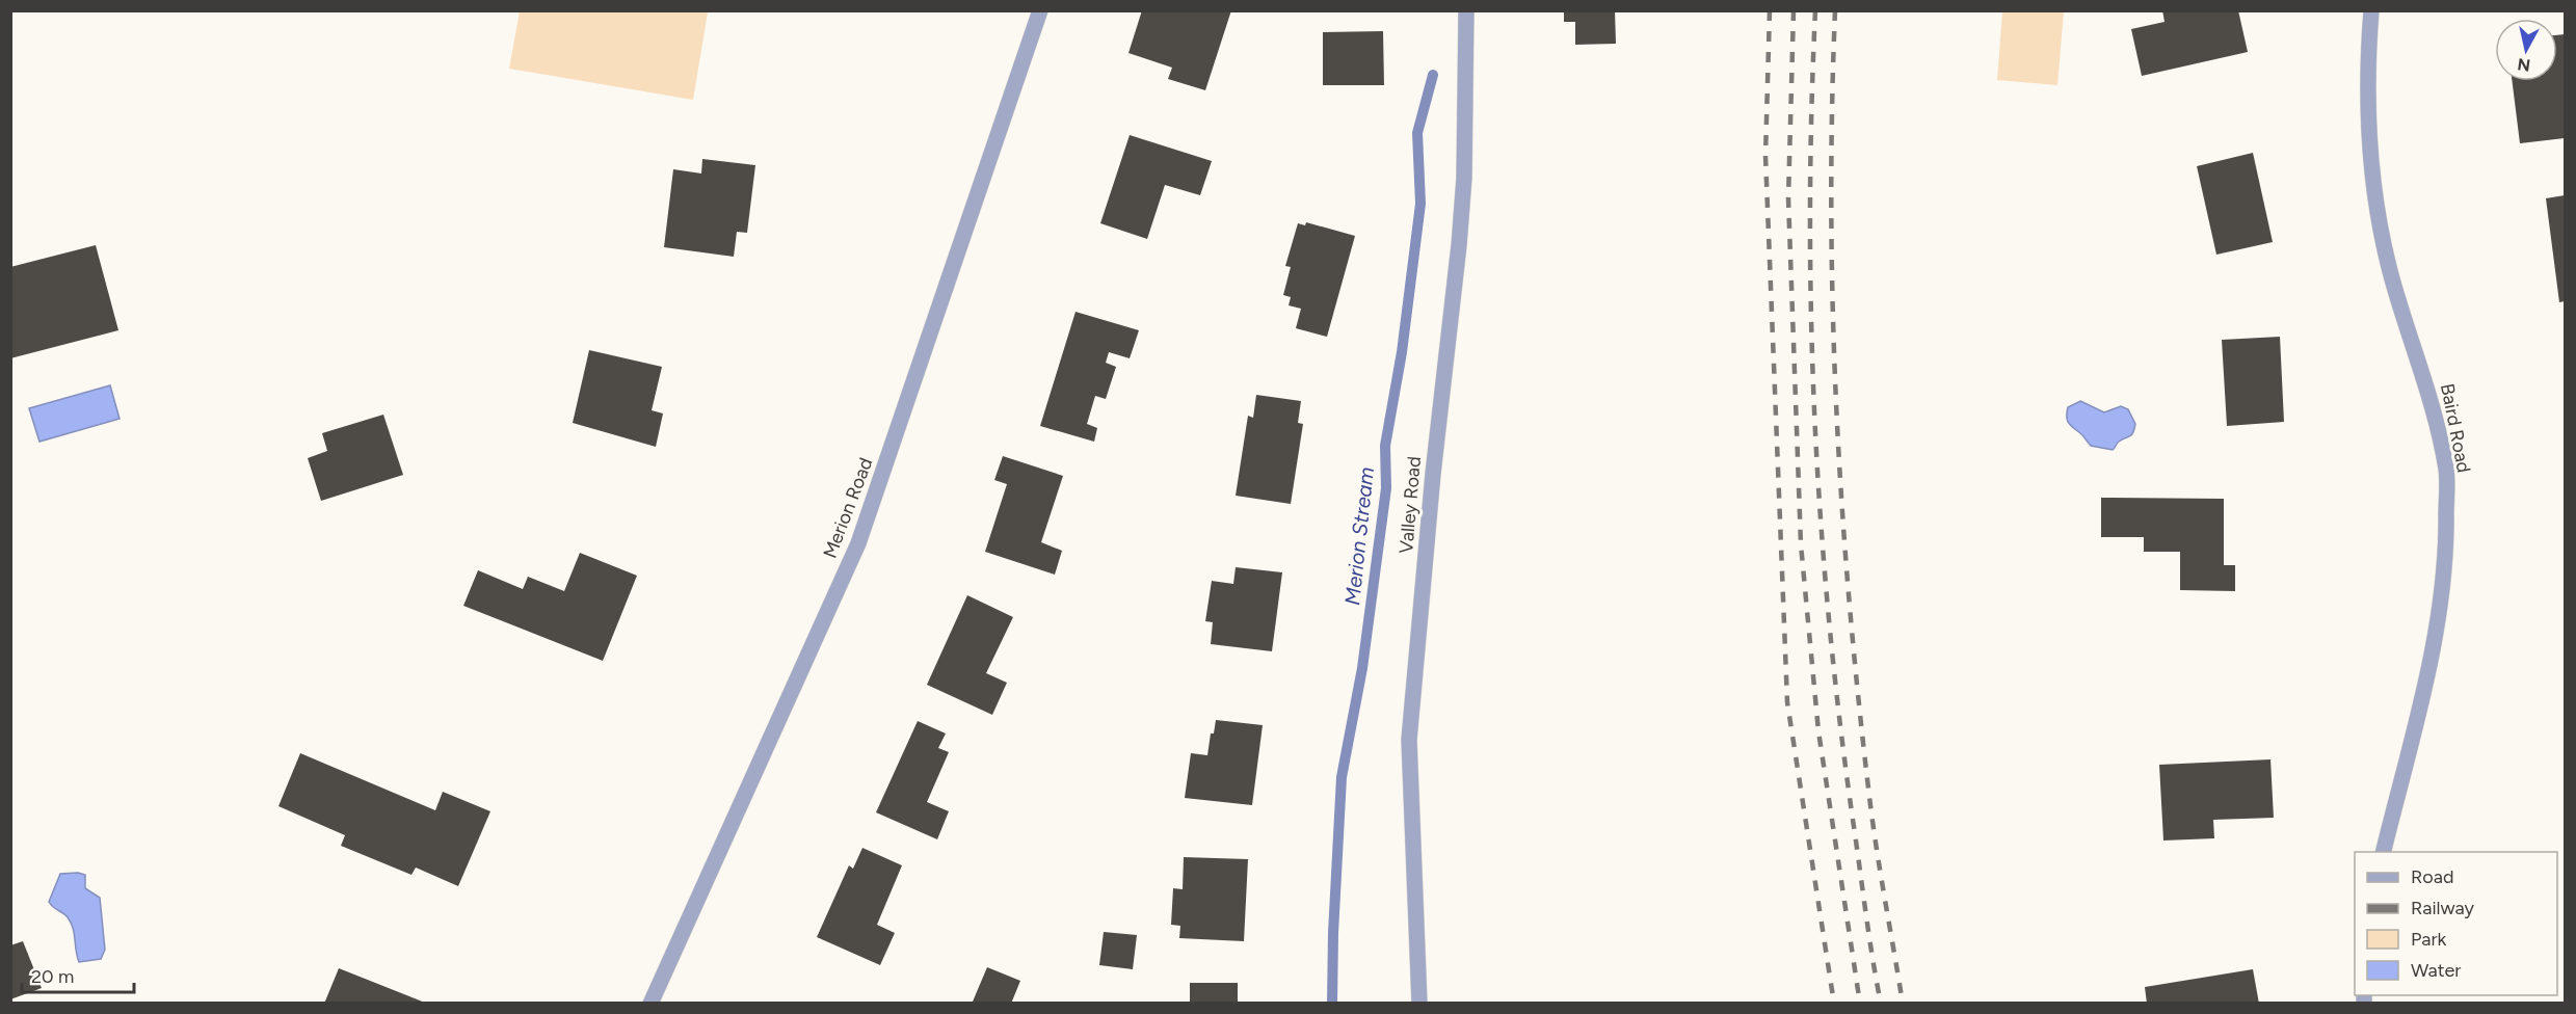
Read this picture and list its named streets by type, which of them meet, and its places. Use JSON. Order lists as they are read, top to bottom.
{
  "streets": {
    "street": ["Baird Road", "Valley Road", "Merion Road"]
  },
  "water": ["Merion Stream"],
  "legend": [
    "Road",
    "Railway",
    "Park",
    "Water"
  ],
  "scale_bar": "20 m",
  "north": "bottom"
}
